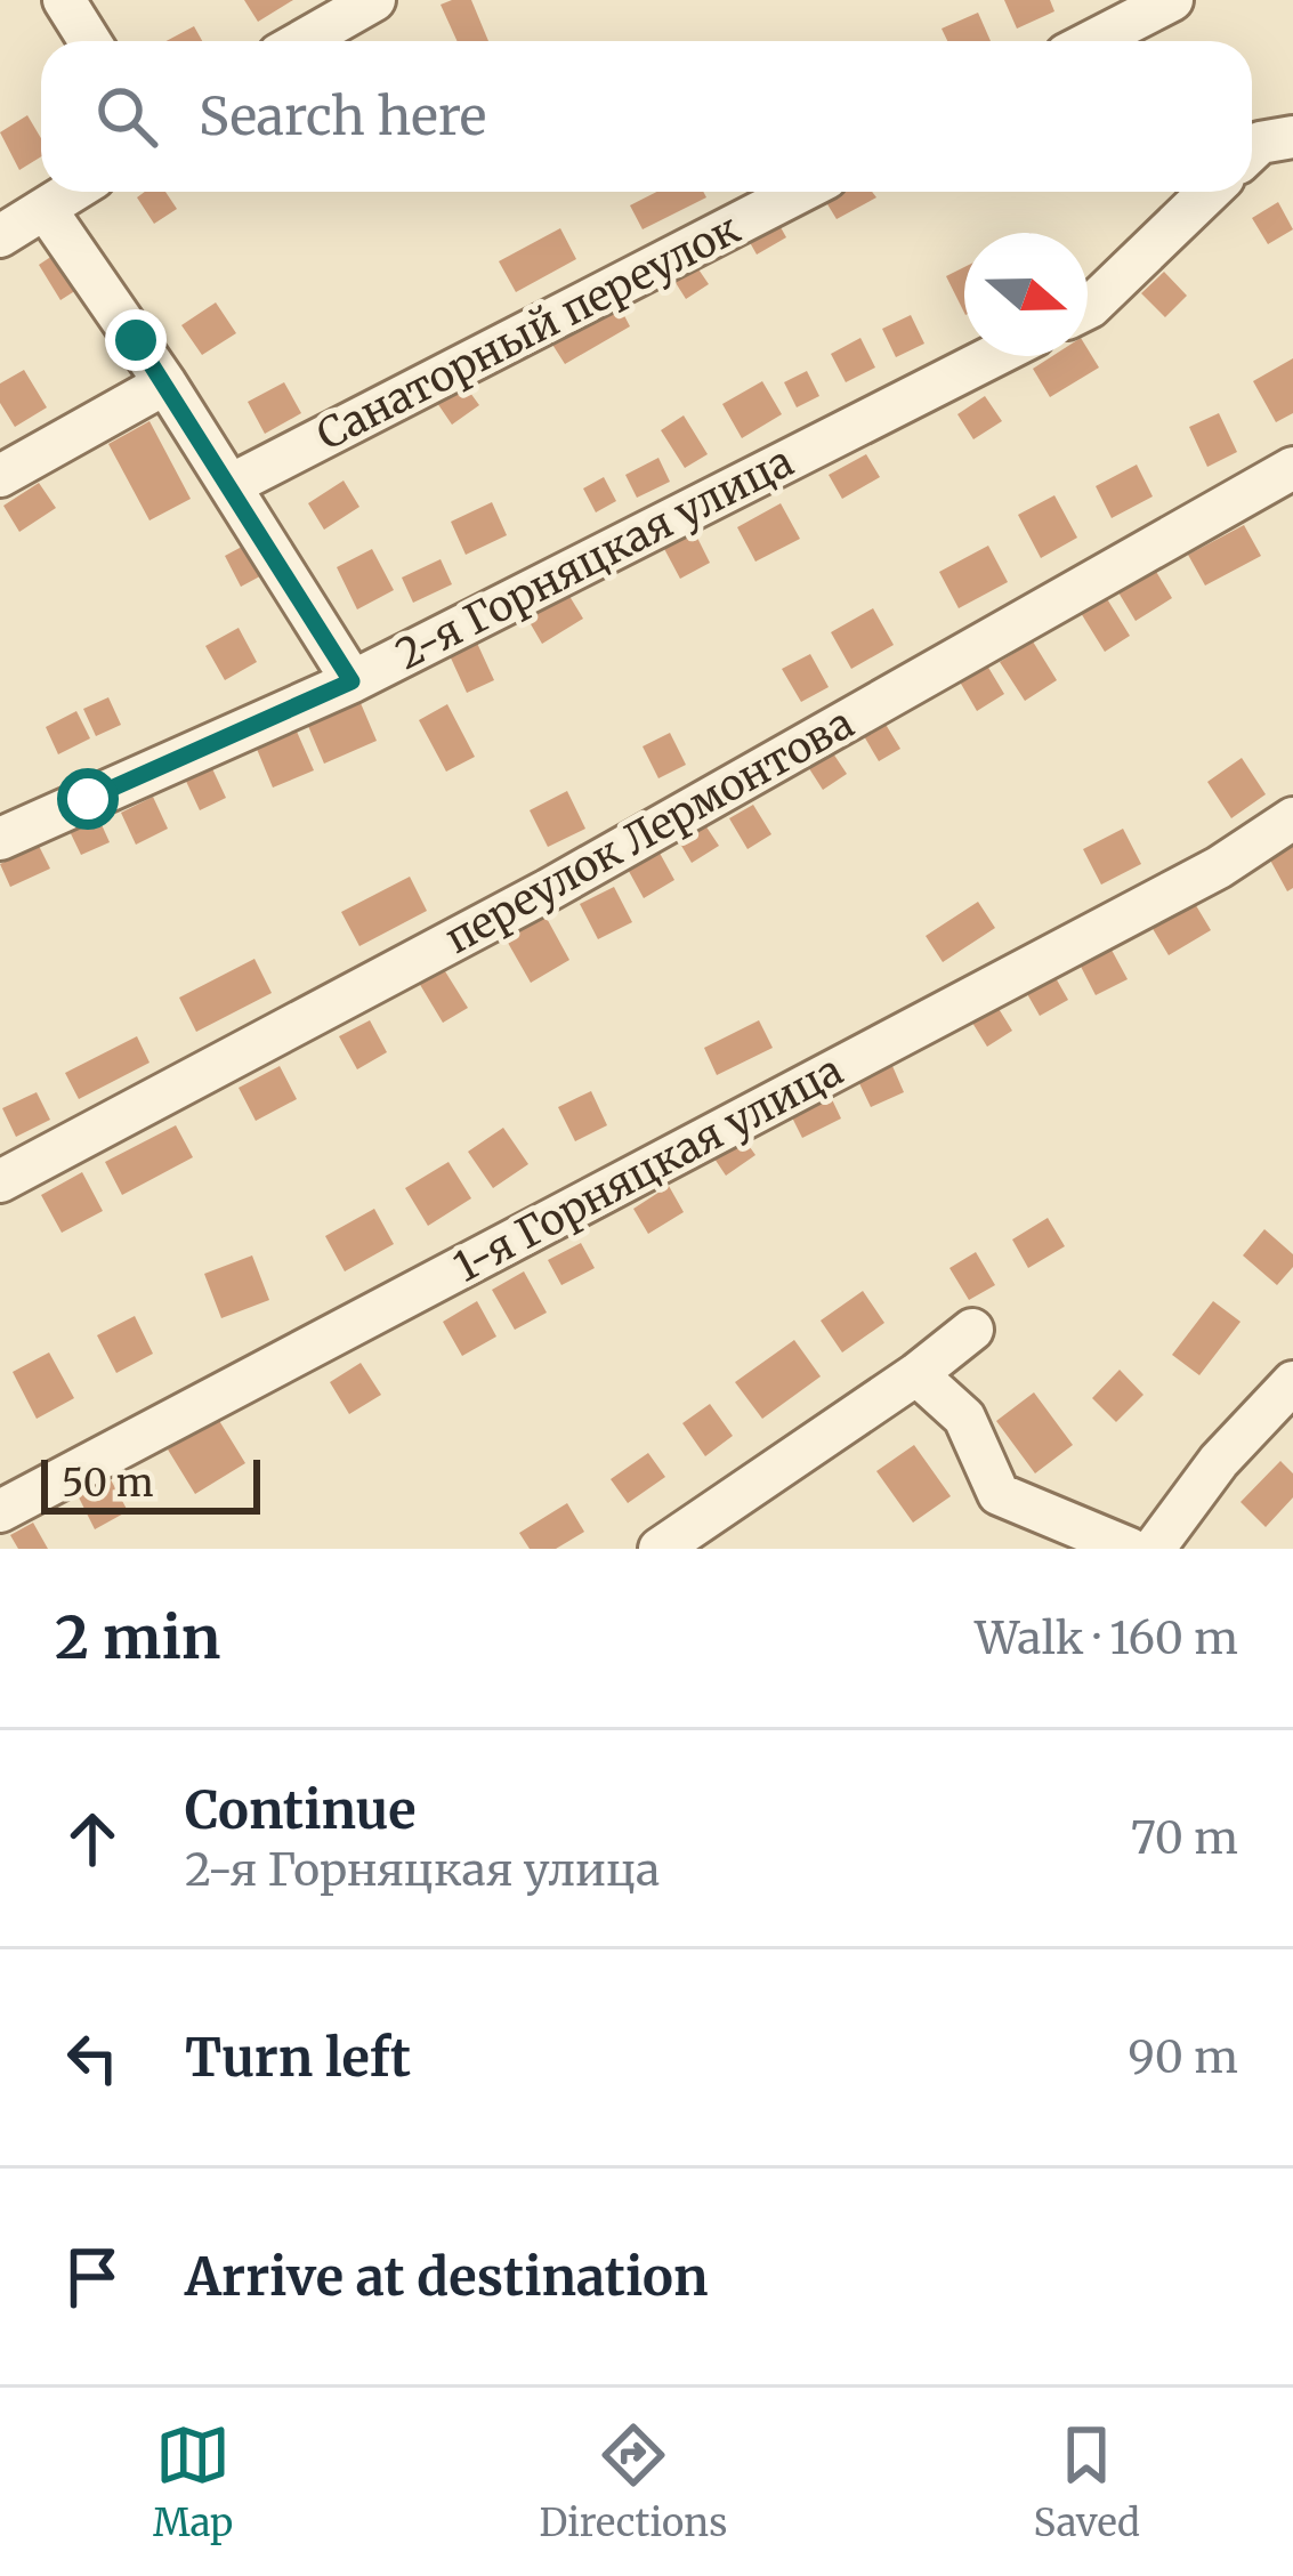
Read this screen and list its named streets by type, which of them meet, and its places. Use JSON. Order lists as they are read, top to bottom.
{
  "streets": {
    "street": [
      "Санаторный переулок",
      "2-я Горняцкая улица",
      "переулок Лермонтова",
      "1-я Горняцкая улица"
    ]
  },
  "scale_bar": "50 m",
  "north": "right",
  "page": {
    "search": "Search here",
    "scale": "50 m",
    "heading": ["2 min", "Walk · 160 m"],
    "list": [
      ["Continue", "2-я Горняцкая улица", "70 m"],
      ["Turn left", "90 m"],
      "Arrive at destination"
    ],
    "nav": ["Map", "Directions", "Saved"]
  }
}
